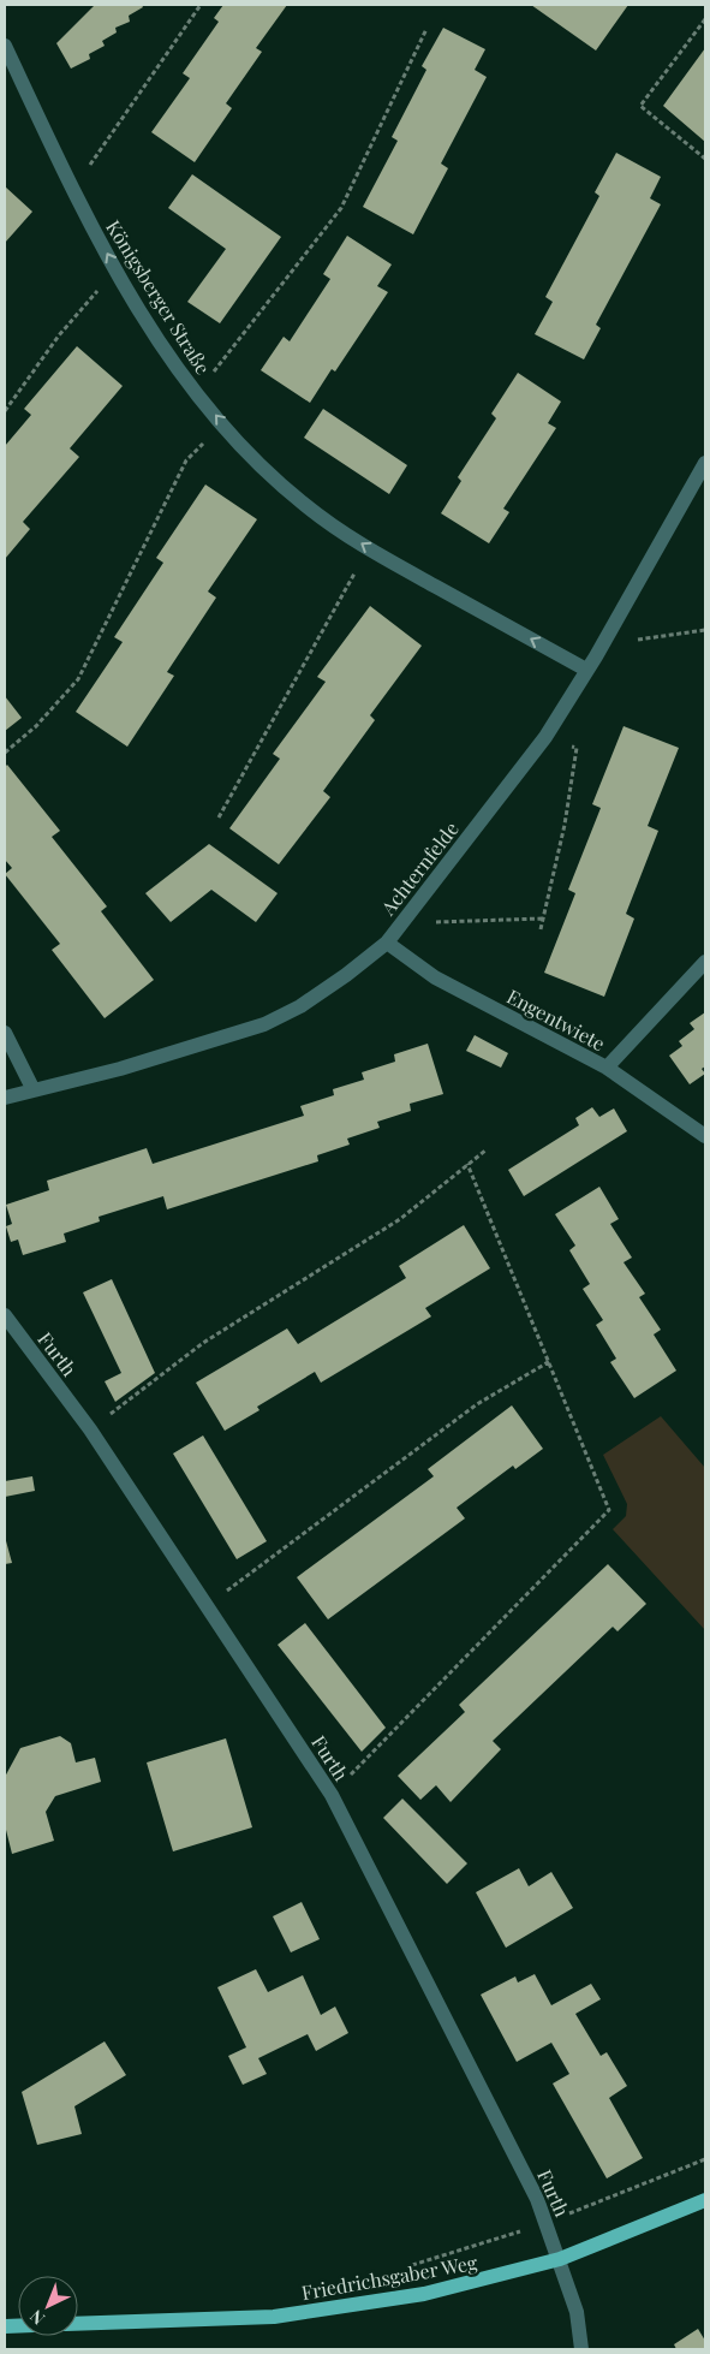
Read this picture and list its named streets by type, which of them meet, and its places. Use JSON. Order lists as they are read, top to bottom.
{
  "streets": {
    "main road": ["Friedrichsgaber Weg"],
    "street": [
      "Königsberger Straße",
      "Achternfelde",
      "Engentwiete",
      "Furth"
    ]
  },
  "crossings": [
    ["Königsberger Straße", "Achternfelde"],
    ["Achternfelde", "Engentwiete"],
    ["Furth", "Friedrichsgaber Weg"]
  ],
  "one_way": ["Königsberger Straße"],
  "north": "bottom left"
}
